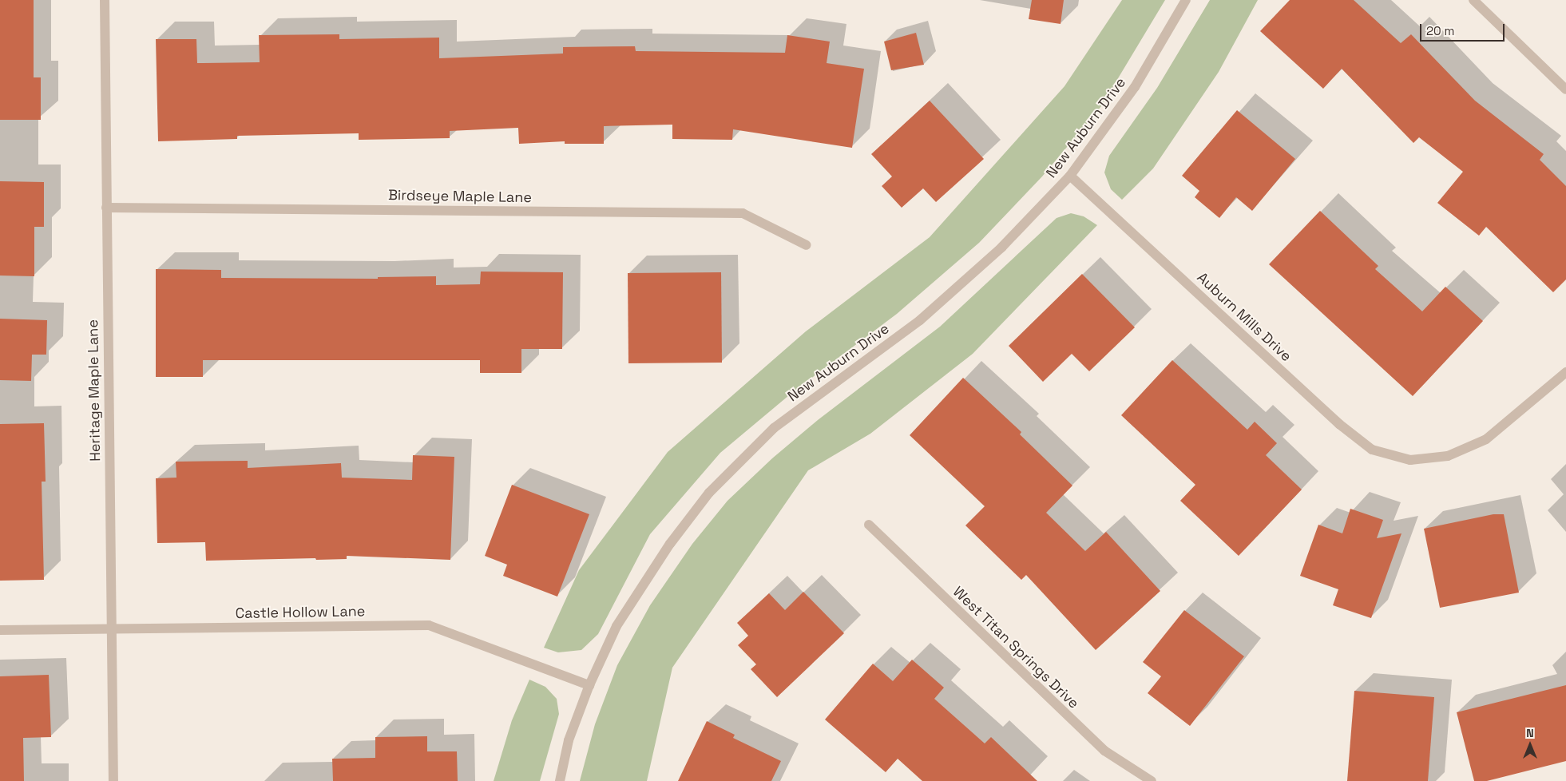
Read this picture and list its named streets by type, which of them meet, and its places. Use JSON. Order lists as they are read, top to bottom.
{
  "streets": {
    "street": [
      "New Auburn Drive",
      "Birdseye Maple Lane",
      "Auburn Mills Drive",
      "Heritage Maple Lane",
      "Castle Hollow Lane",
      "West Titan Springs Drive"
    ]
  },
  "crossings": [
    ["New Auburn Drive", "Auburn Mills Drive"],
    ["New Auburn Drive", "Castle Hollow Lane"],
    ["Birdseye Maple Lane", "Heritage Maple Lane"],
    ["Heritage Maple Lane", "Castle Hollow Lane"]
  ],
  "scale_bar": "20 m",
  "north": "top"
}
